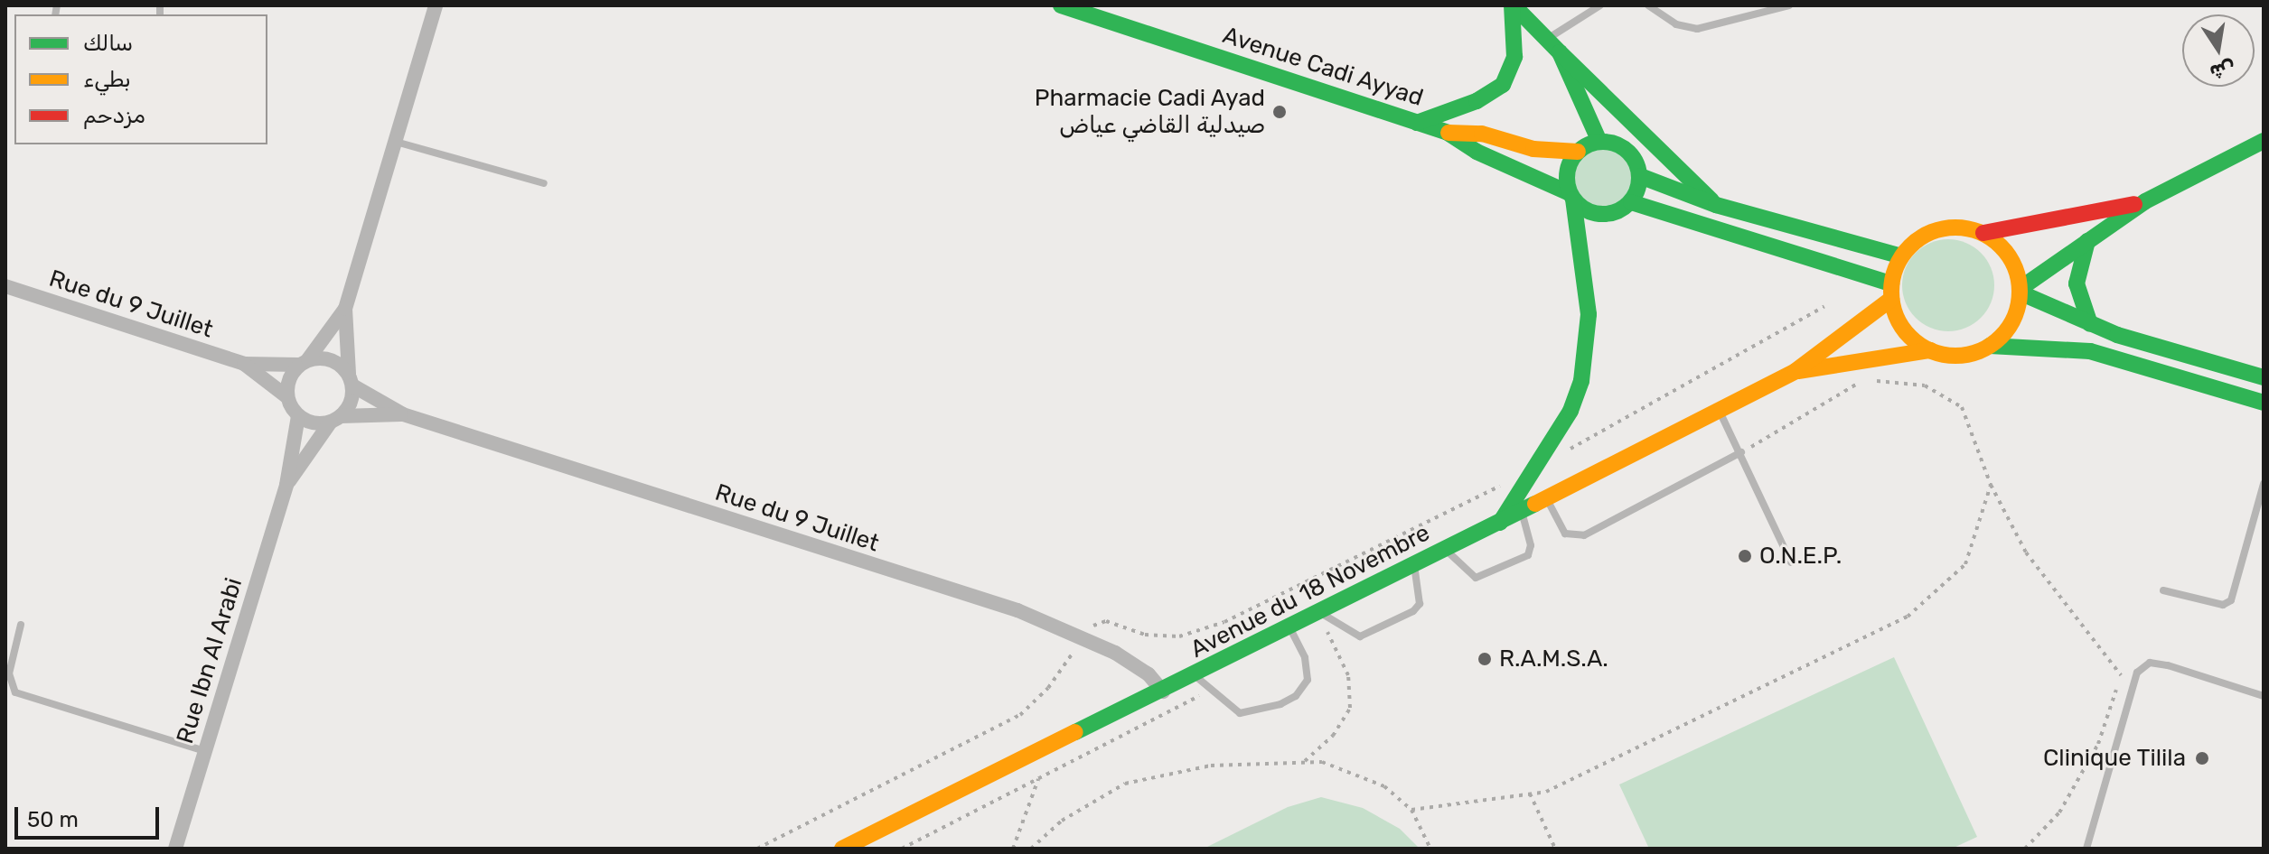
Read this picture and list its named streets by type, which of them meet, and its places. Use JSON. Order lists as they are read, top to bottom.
{
  "streets": {
    "main road": ["Avenue Cadi Ayyad", "Avenue du 18 Novembre"],
    "street": ["Rue du 9 Juillet", "Rue Ibn Al Arabi"]
  },
  "crossings": [
    ["Rue du 9 Juillet", "Avenue du 18 Novembre"],
    ["Rue du 9 Juillet", "Rue Ibn Al Arabi"]
  ],
  "places": [
    "Pharmacie Cadi Ayad صيدلية القاضي عياض",
    "O.N.E.P.",
    "R.A.M.S.A.",
    "Clinique Tilila"
  ],
  "legend": ["سالك", "بطيء", "مزدحم"],
  "scale_bar": "50 m",
  "north": "bottom"
}
